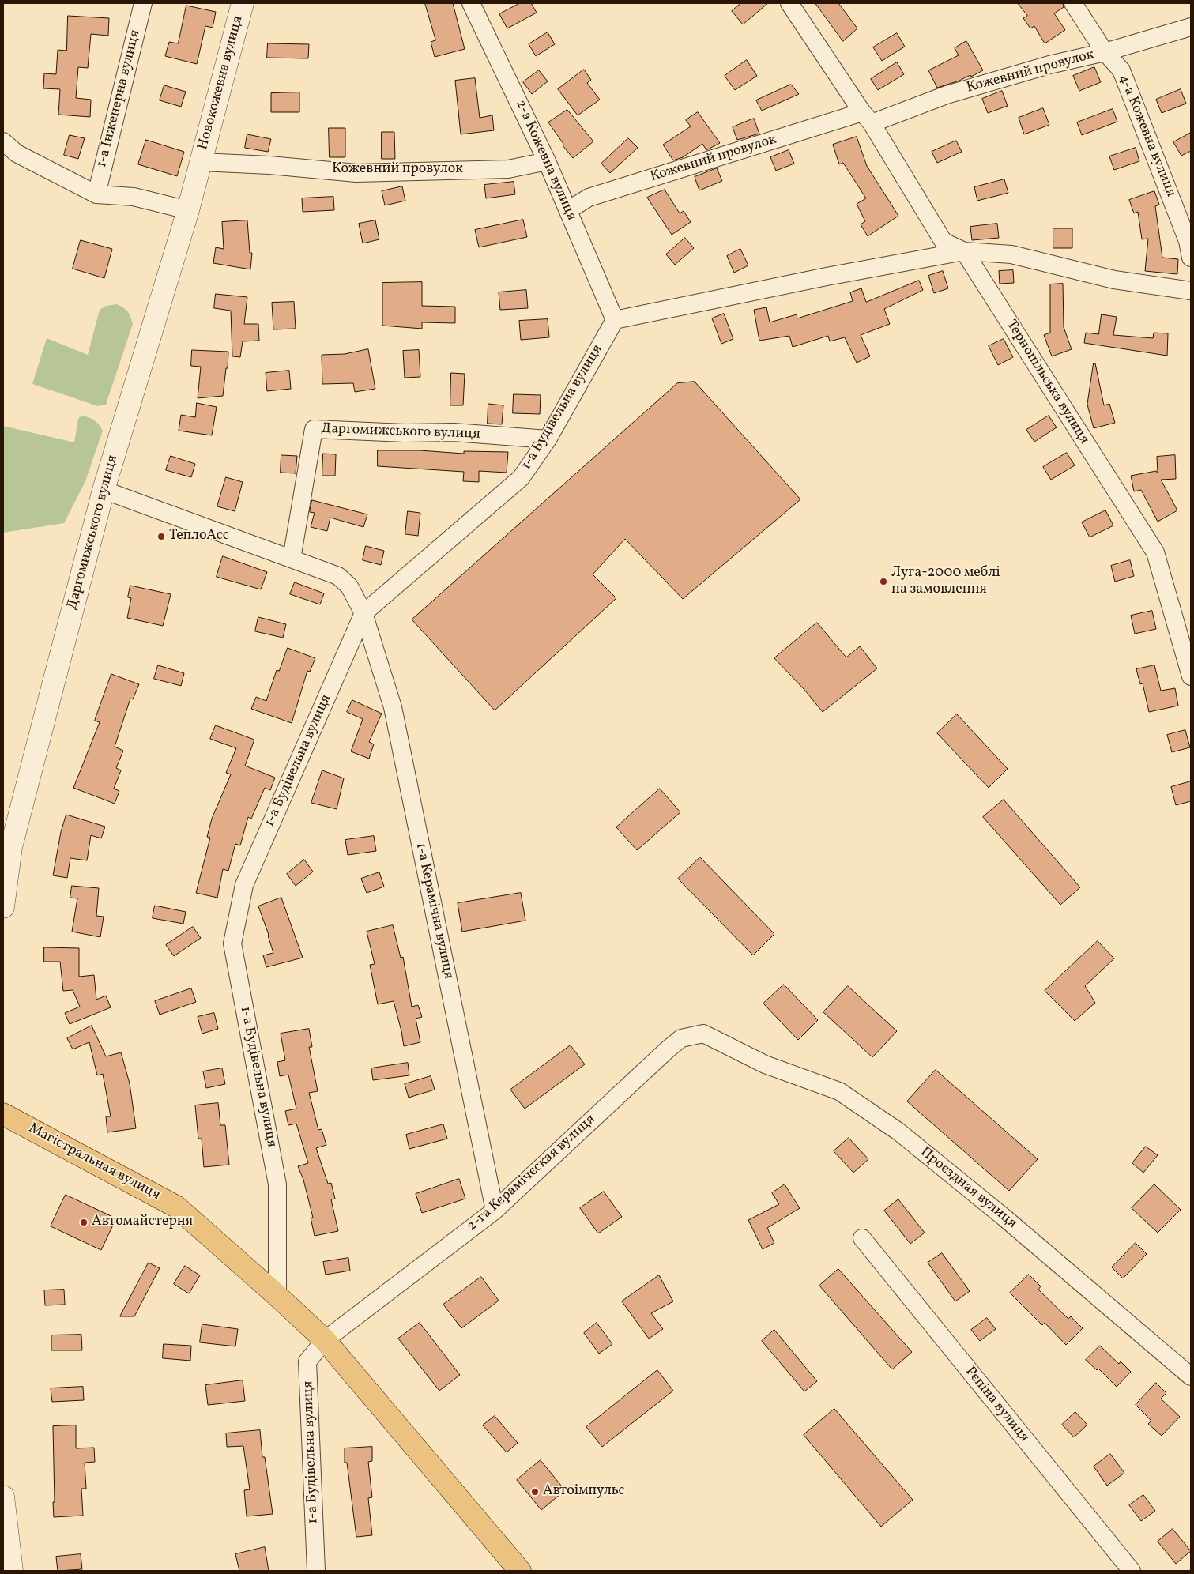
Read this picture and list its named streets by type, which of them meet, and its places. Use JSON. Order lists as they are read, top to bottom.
{
  "streets": {
    "main road": ["Магістральная вулиця"],
    "street": [
      "Кожевний провулок",
      "Новокожевна вулиця",
      "1-а Інженерна вулиця",
      "4-а Кожевна вулиця",
      "2-а Кожевна вулиця",
      "Тернопільська вулиця",
      "1-а Будівельна вулиця",
      "Даргомижського вулиця",
      "1-а Керамічна вулиця",
      "2-га Кєрамічєская вулиця",
      "Проєздная вулиця",
      "Рєпіна вулиця"
    ]
  },
  "crossings": [
    ["Кожевний провулок", "Новокожевна вулиця"],
    ["Кожевний провулок", "4-а Кожевна вулиця"],
    ["Кожевний провулок", "2-а Кожевна вулиця"],
    ["Кожевний провулок", "Даргомижського вулиця"],
    ["Новокожевна вулиця", "Даргомижського вулиця"],
    ["2-а Кожевна вулиця", "1-а Будівельна вулиця"],
    ["1-а Будівельна вулиця", "Даргомижського вулиця"],
    ["1-а Будівельна вулиця", "1-а Керамічна вулиця"],
    ["1-а Будівельна вулиця", "Магістральная вулиця"],
    ["1-а Будівельна вулиця", "2-га Кєрамічєская вулиця"],
    ["Даргомижського вулиця", "1-а Керамічна вулиця"],
    ["1-а Керамічна вулиця", "2-га Кєрамічєская вулиця"],
    ["Магістральная вулиця", "2-га Кєрамічєская вулиця"],
    ["2-га Кєрамічєская вулиця", "Проєздная вулиця"]
  ],
  "places": [
    "ТеплоАсс",
    "Луга-2000 меблі на замовлення",
    "Автомайстерня",
    "Автоімпульс"
  ]
}
